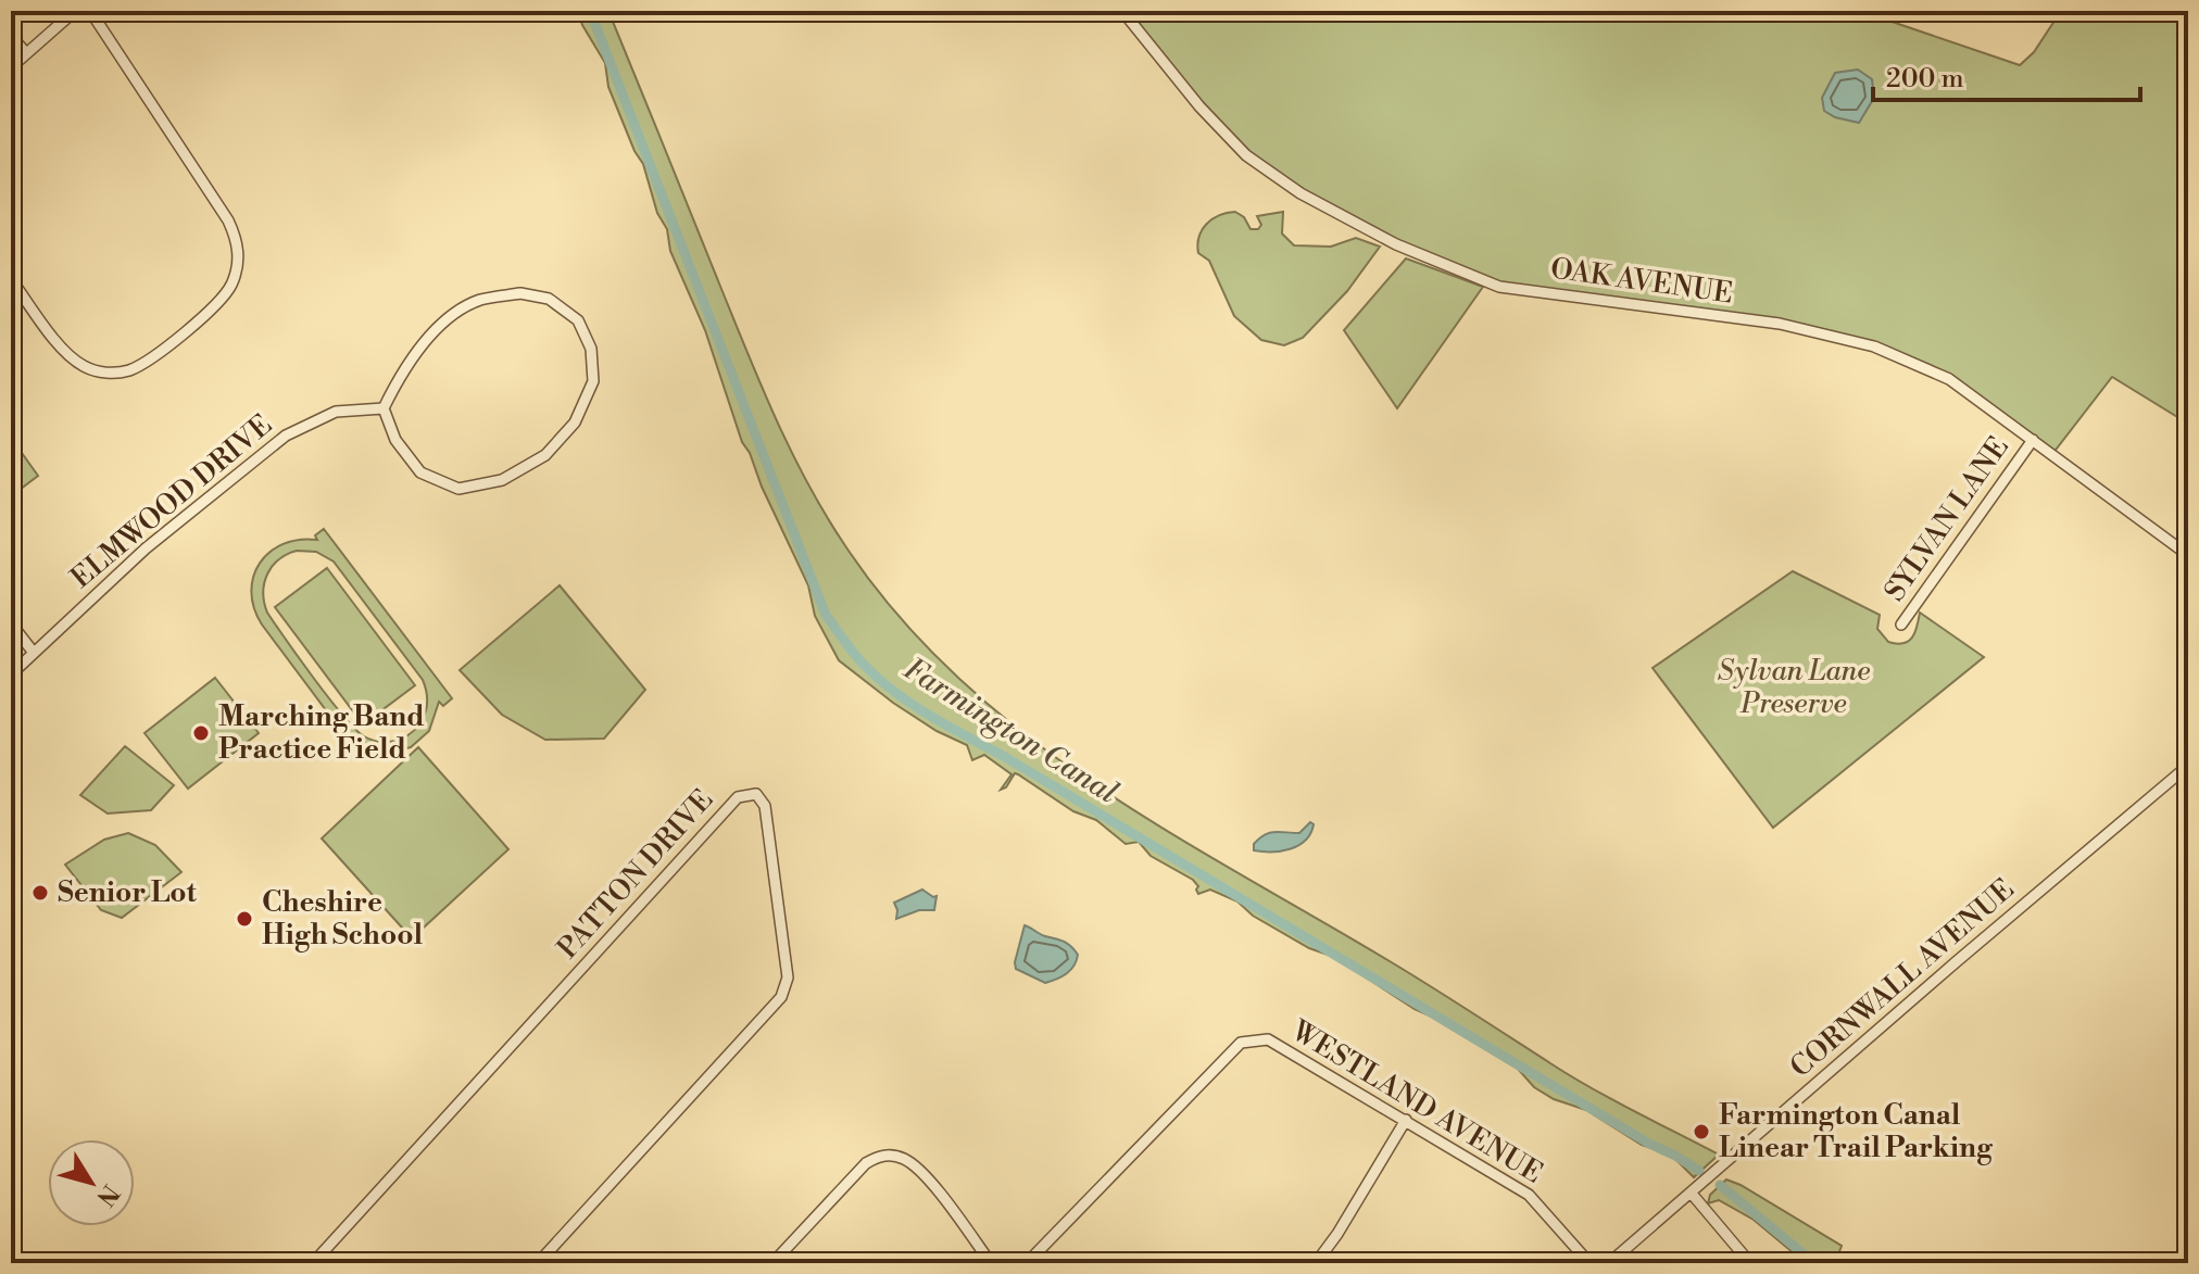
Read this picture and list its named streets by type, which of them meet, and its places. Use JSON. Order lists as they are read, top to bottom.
{
  "streets": {
    "street": [
      "OAK AVENUE",
      "ELMWOOD DRIVE",
      "SYLVAN LANE",
      "PATTON DRIVE",
      "CORNWALL AVENUE",
      "WESTLAND AVENUE"
    ]
  },
  "crossings": [
    ["OAK AVENUE", "SYLVAN LANE"]
  ],
  "water": ["Farmington Canal"],
  "parks": ["Sylvan Lane Preserve"],
  "places": [
    "Marching Band Practice Field",
    "Senior Lot",
    "Cheshire High School",
    "Farmington Canal Linear Trail Parking"
  ],
  "scale_bar": "200 m",
  "north": "bottom right"
}
